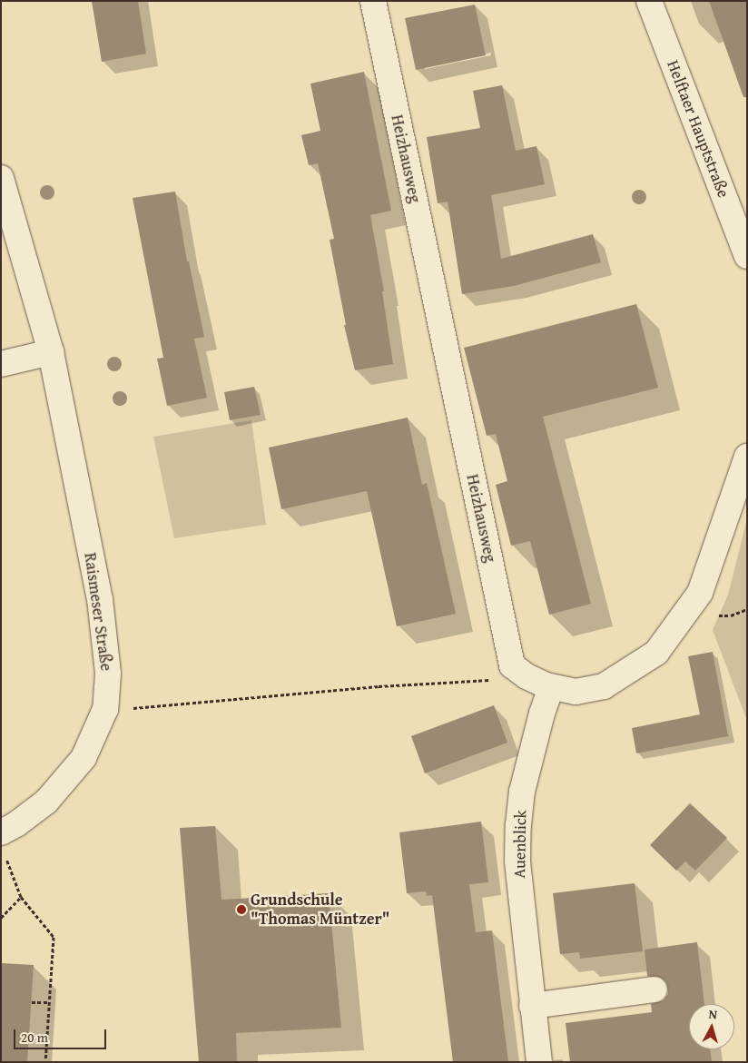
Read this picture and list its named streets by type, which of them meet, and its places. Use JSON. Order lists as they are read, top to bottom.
{
  "streets": {
    "street": [
      "Helftaer Hauptstraße",
      "Heizhausweg",
      "Raismeser Straße",
      "Auenblick"
    ]
  },
  "places": ["Grundschule \"Thomas Müntzer\""],
  "scale_bar": "20 m",
  "north": "top"
}
